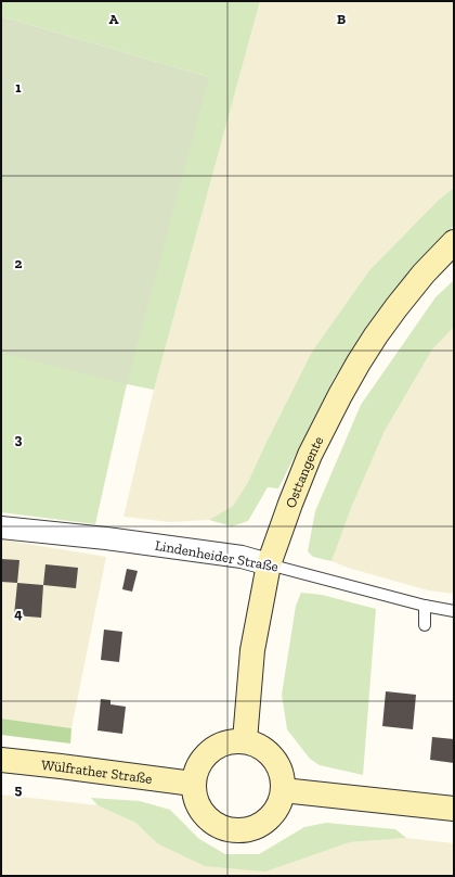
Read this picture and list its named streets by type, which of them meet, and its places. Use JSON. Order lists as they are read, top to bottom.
{
  "streets": {
    "main road": ["Osttangente", "Wülfrather Straße"],
    "street": ["Lindenheider Straße"]
  },
  "crossings": [
    ["Osttangente", "Lindenheider Straße"],
    ["Osttangente", "Wülfrather Straße"]
  ],
  "grid": {
    "columns": ["A", "B"],
    "rows": [
      "1",
      "2",
      "3",
      "4",
      "5"
    ]
  }
}
